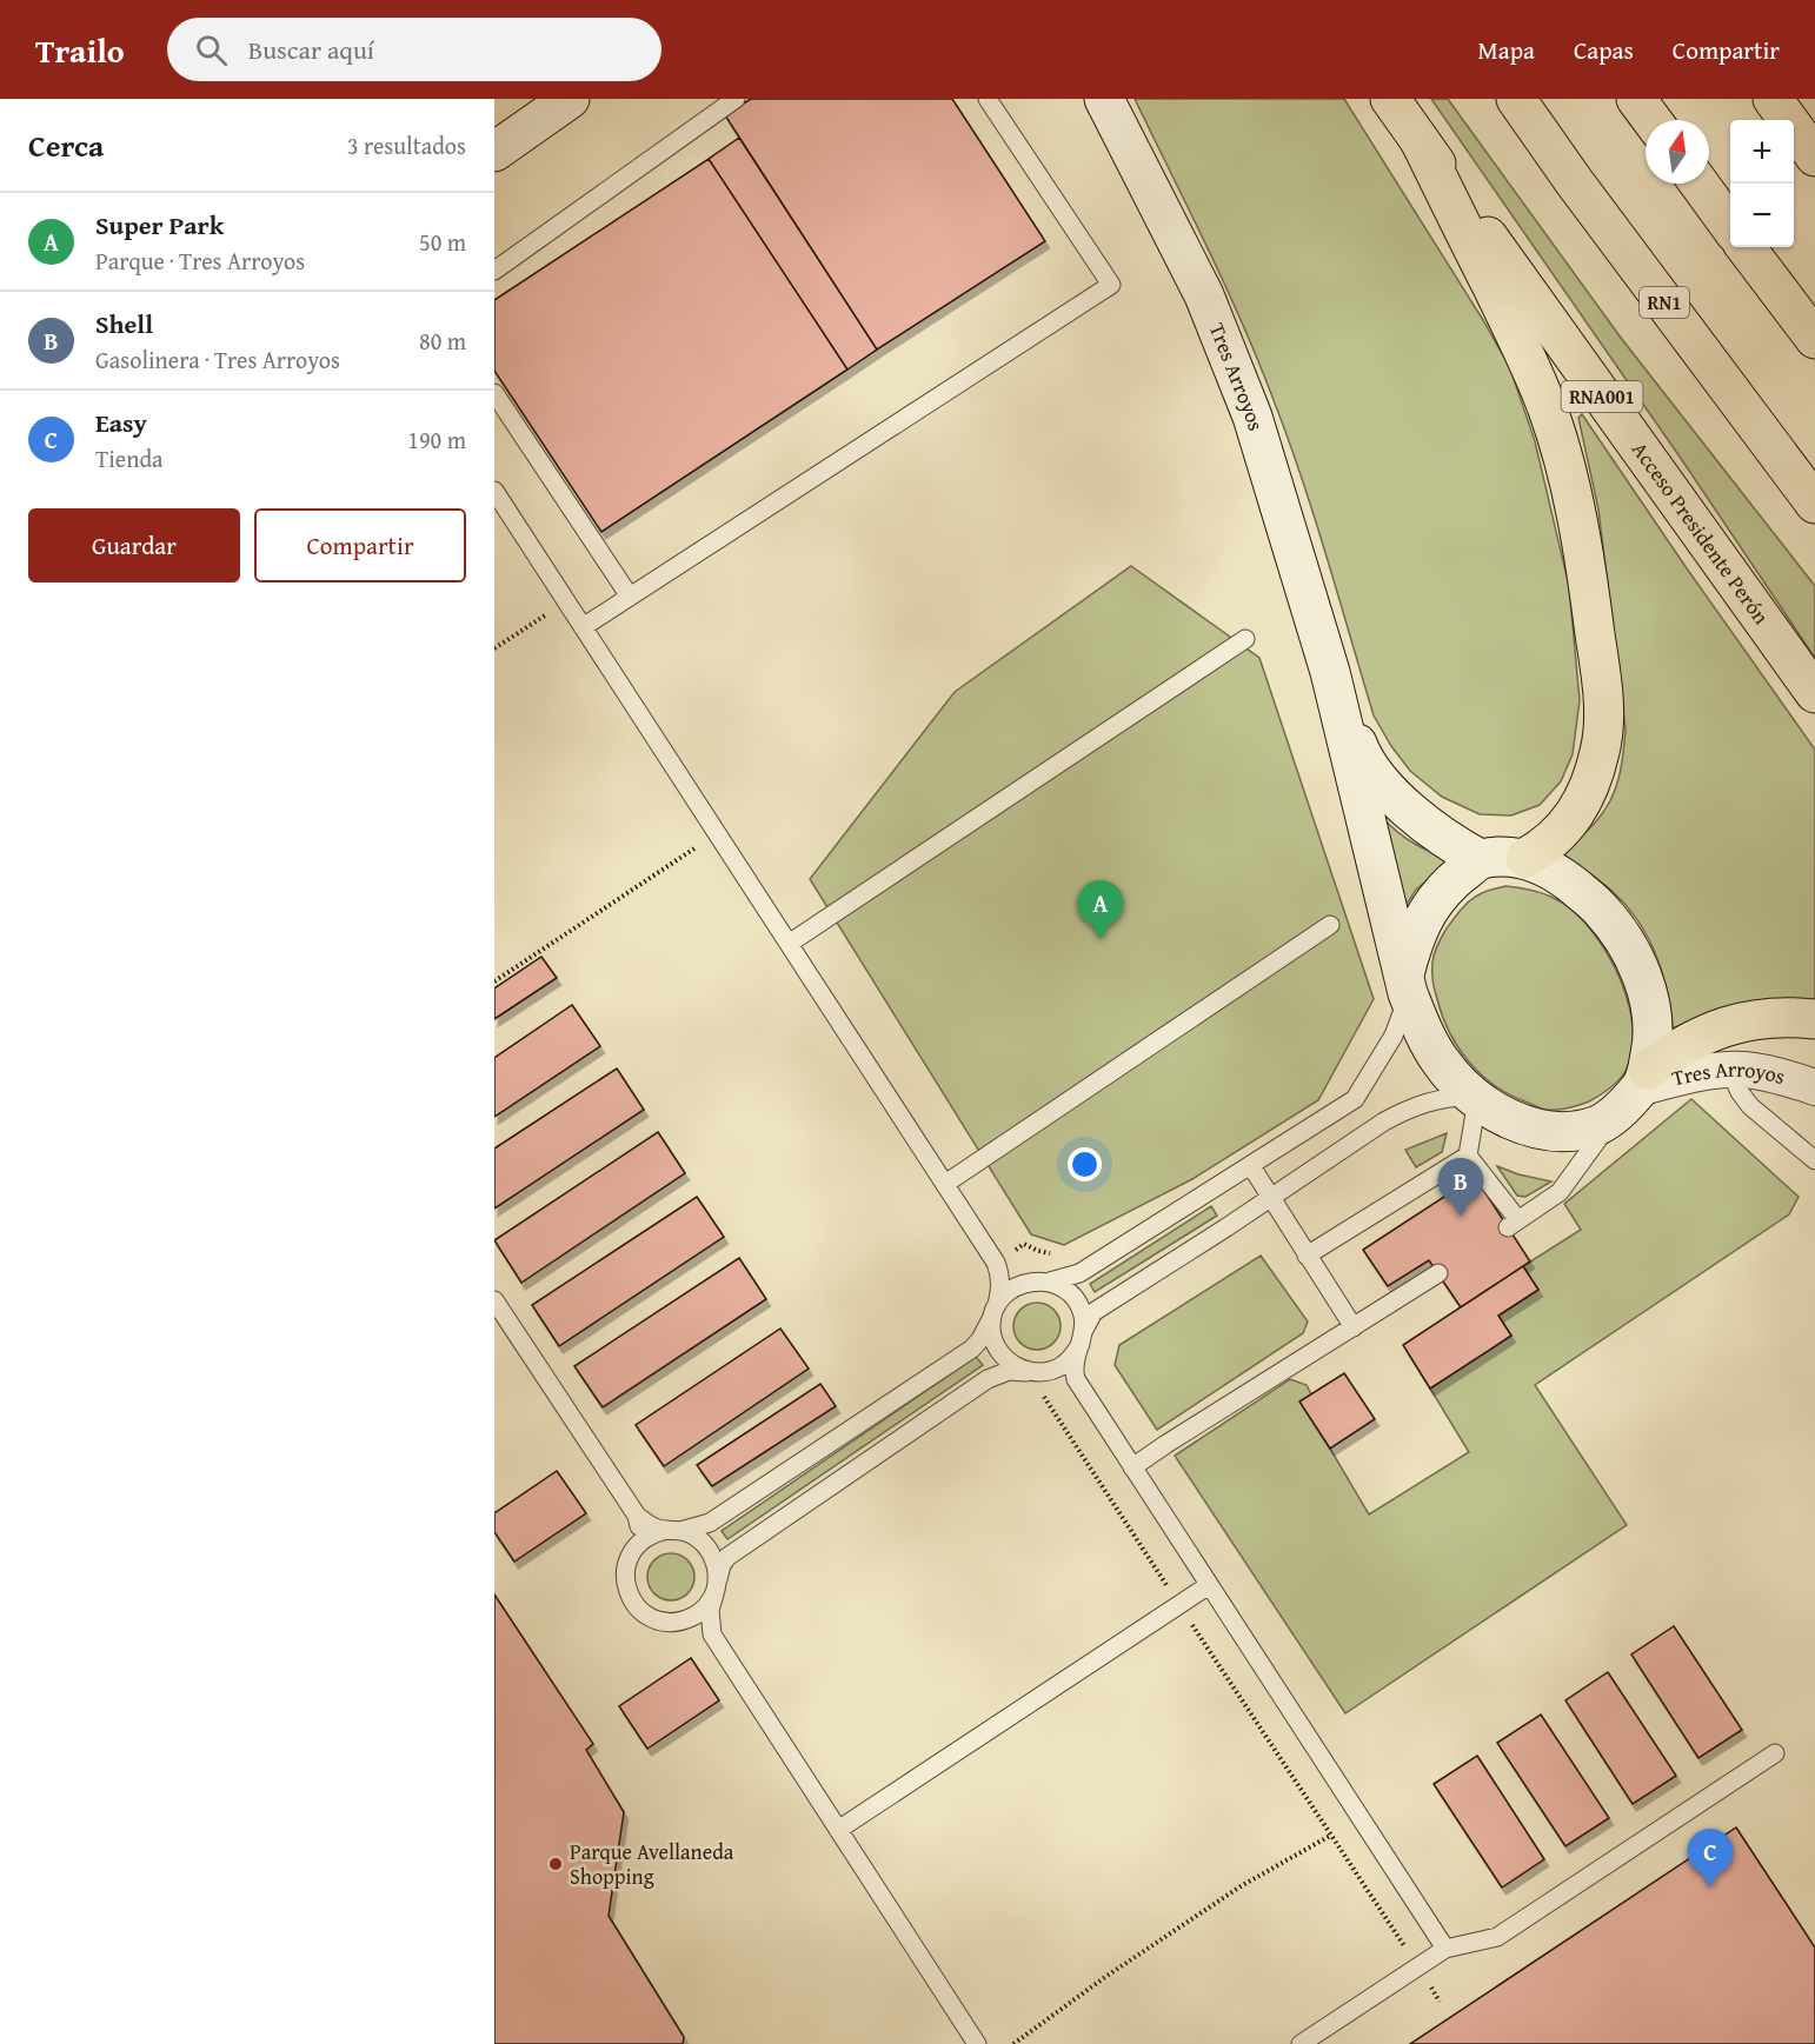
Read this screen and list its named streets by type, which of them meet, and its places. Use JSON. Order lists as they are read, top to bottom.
{
  "streets": {
    "highway": ["RN1", "RNA001", "Acceso Presidente Perón"],
    "main road": ["Tres Arroyos"]
  },
  "places": ["Parque Avellaneda Shopping"],
  "north": "top",
  "page": {
    "header": "Trailo",
    "search": "Buscar aquí",
    "nav": ["Mapa", "Capas", "Compartir"],
    "heading": ["Cerca", "3 resultados"],
    "map_buttons": ["+", "−"],
    "list": [
      {
        "mark": "A",
        "name": "Super Park",
        "note": "Parque · Tres Arroyos",
        "value": "50 m"
      },
      {
        "mark": "B",
        "name": "Shell",
        "note": "Gasolinera · Tres Arroyos",
        "value": "80 m"
      },
      {
        "mark": "C",
        "name": "Easy",
        "note": "Tienda",
        "value": "190 m"
      }
    ],
    "buttons": ["Guardar", "Compartir"],
    "pins": ["A", "B", "C"]
  }
}
